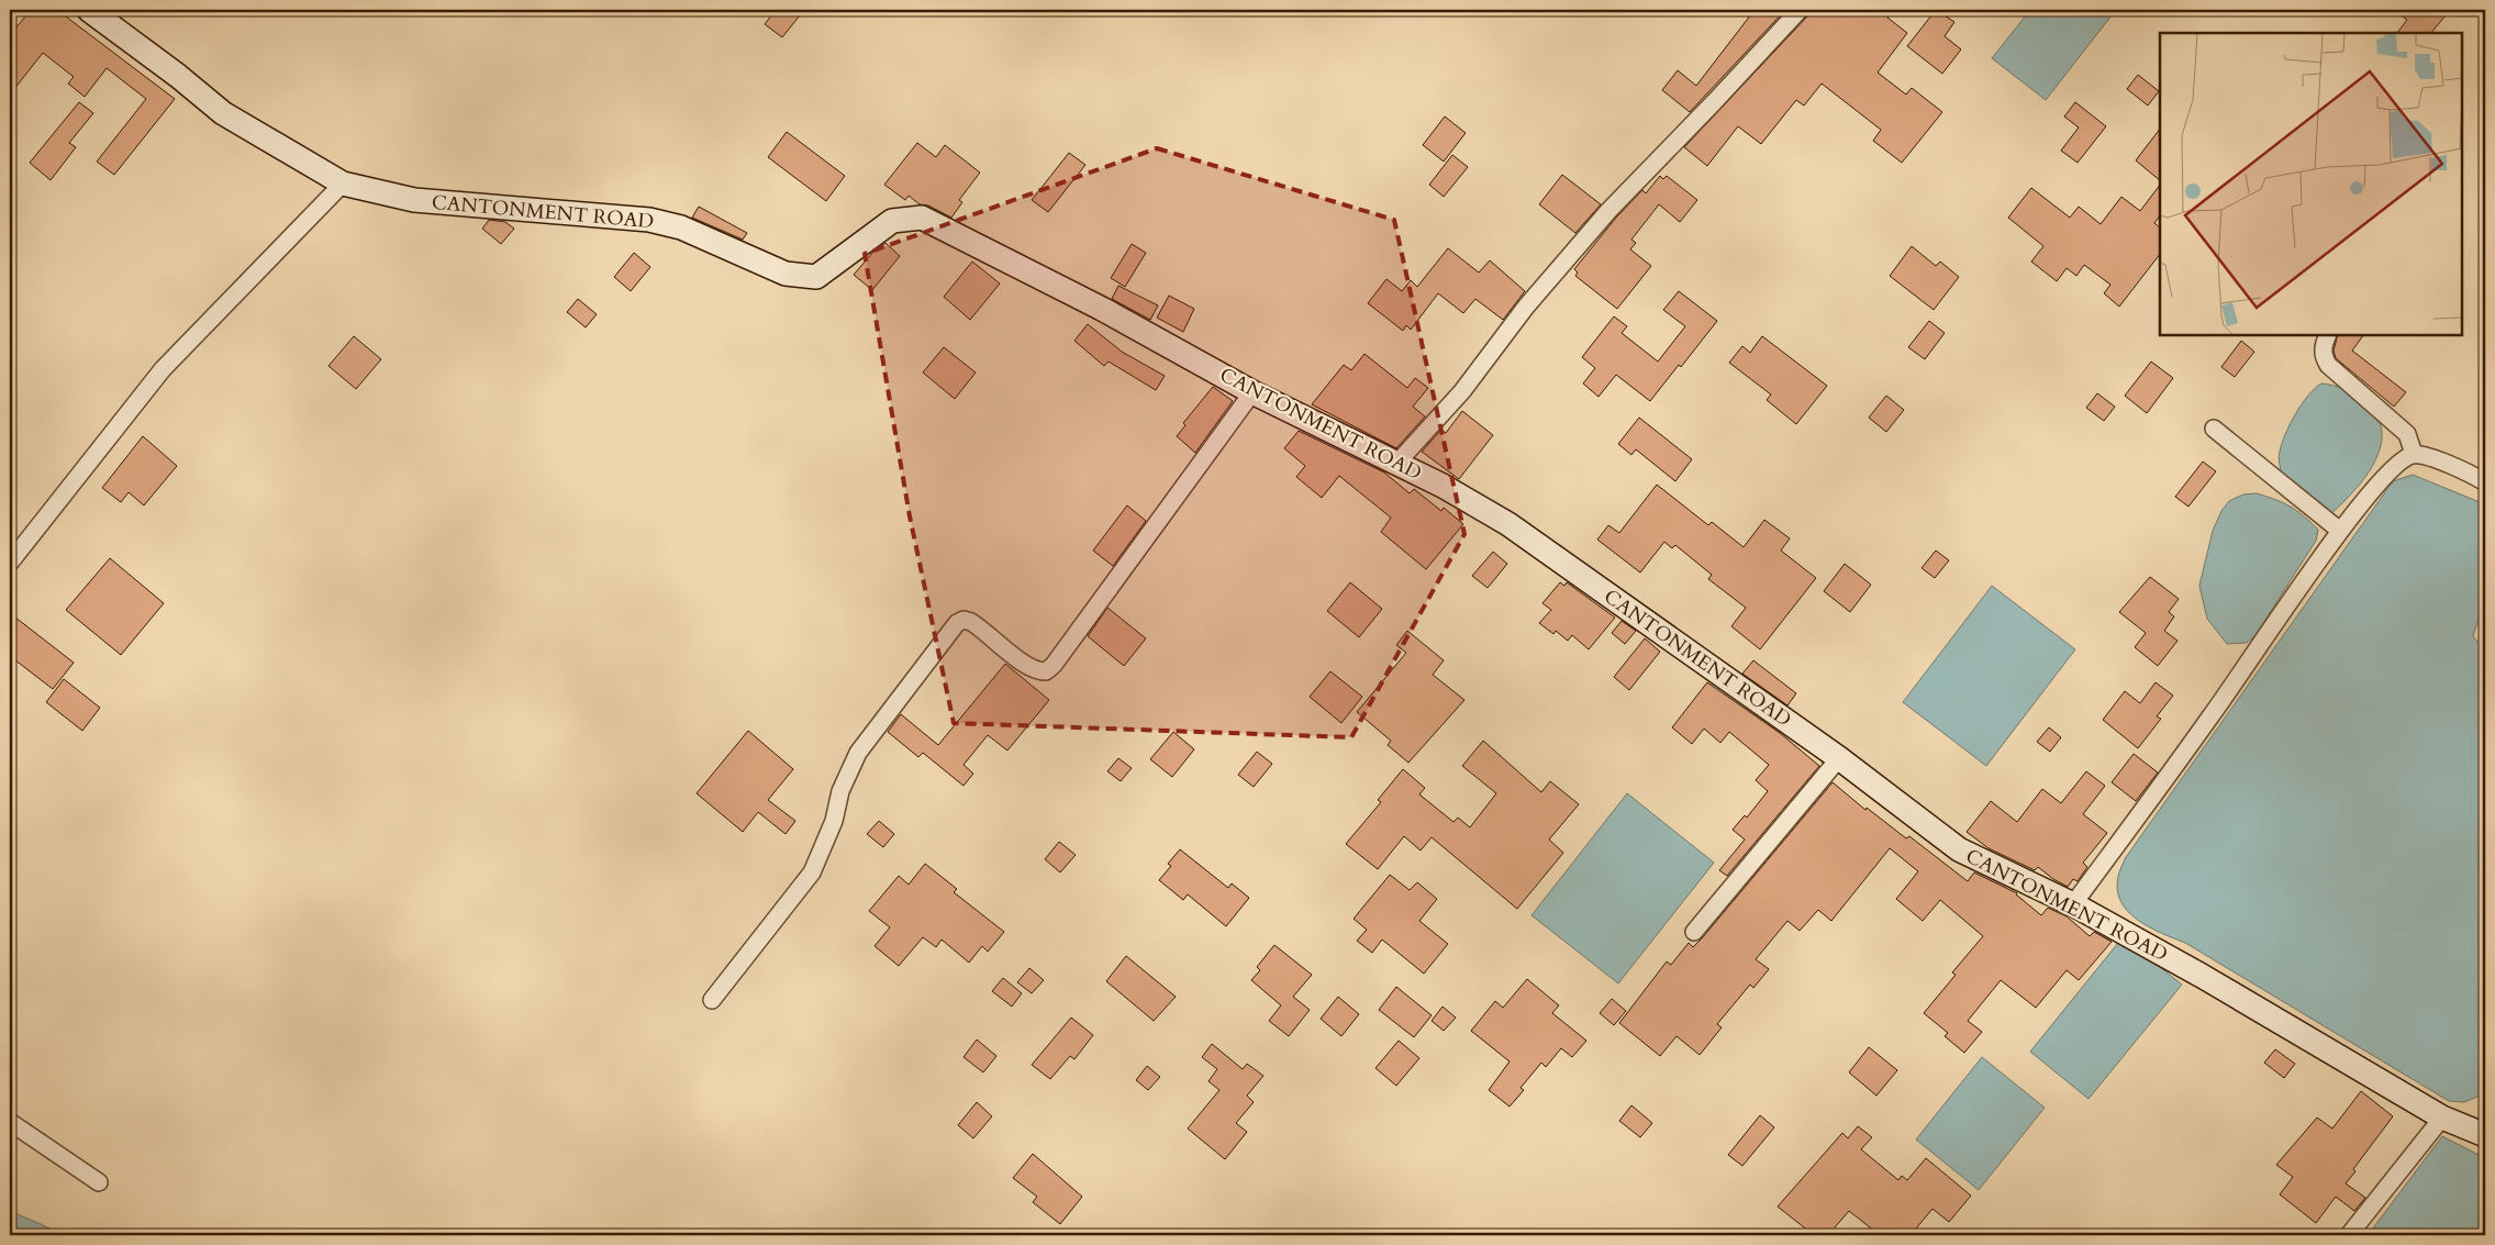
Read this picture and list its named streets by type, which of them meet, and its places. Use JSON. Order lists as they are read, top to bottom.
{
  "streets": {
    "main road": ["CANTONMENT ROAD"]
  }
}
